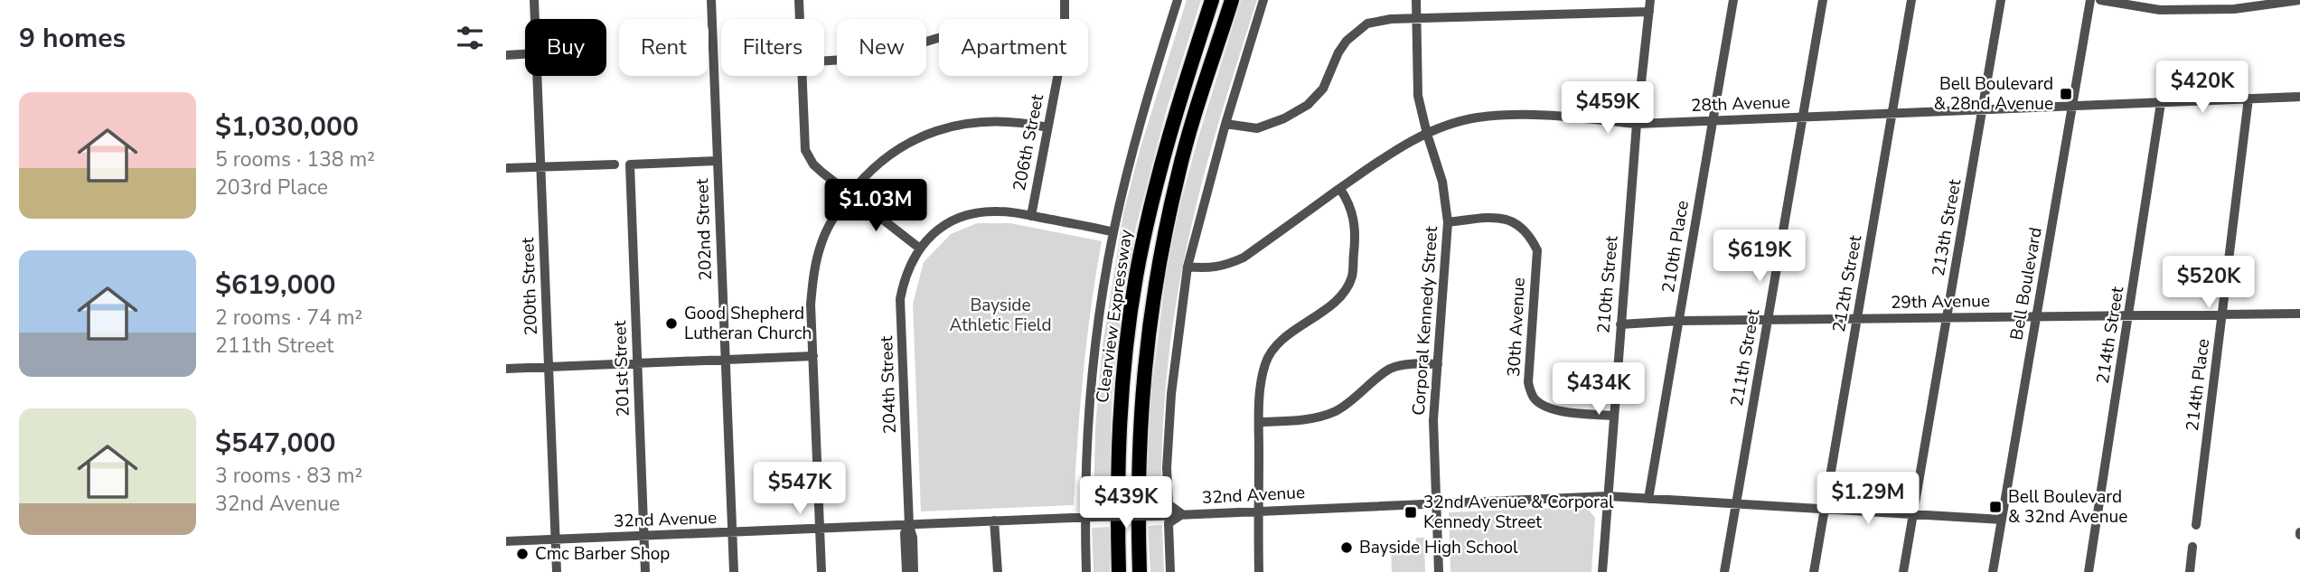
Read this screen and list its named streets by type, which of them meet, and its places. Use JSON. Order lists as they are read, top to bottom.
{
  "streets": {
    "highway": ["Clearview Expressway"],
    "street": [
      "28th Avenue",
      "206th Street",
      "213th Street",
      "202nd Street",
      "210th Place",
      "212th Street",
      "Bell Boulevard",
      "210th Street",
      "200th Street",
      "29th Avenue",
      "Corporal Kennedy Street",
      "30th Avenue",
      "214th Street",
      "211th Street",
      "201st Street",
      "204th Street",
      "214th Place",
      "32nd Avenue"
    ]
  },
  "crossings": [
    ["28th Avenue", "213th Street"],
    ["28th Avenue", "210th Place"],
    ["28th Avenue", "212th Street"],
    ["28th Avenue", "Bell Boulevard"],
    ["28th Avenue", "210th Street"],
    ["28th Avenue", "Corporal Kennedy Street"],
    ["28th Avenue", "214th Street"],
    ["28th Avenue", "211th Street"],
    ["28th Avenue", "214th Place"],
    ["213th Street", "29th Avenue"],
    ["213th Street", "32nd Avenue"],
    ["202nd Street", "201st Street"],
    ["202nd Street", "32nd Avenue"],
    ["210th Place", "29th Avenue"],
    ["210th Place", "32nd Avenue"],
    ["212th Street", "29th Avenue"],
    ["212th Street", "32nd Avenue"],
    ["Bell Boulevard", "29th Avenue"],
    ["Bell Boulevard", "32nd Avenue"],
    ["210th Street", "29th Avenue"],
    ["210th Street", "30th Avenue"],
    ["210th Street", "32nd Avenue"],
    ["200th Street", "32nd Avenue"],
    ["29th Avenue", "214th Street"],
    ["29th Avenue", "211th Street"],
    ["29th Avenue", "214th Place"],
    ["Clearview Expressway", "32nd Avenue"],
    ["Corporal Kennedy Street", "30th Avenue"],
    ["Corporal Kennedy Street", "32nd Avenue"],
    ["211th Street", "32nd Avenue"],
    ["201st Street", "32nd Avenue"],
    ["204th Street", "32nd Avenue"]
  ],
  "parks": ["Bayside Athletic Field"],
  "places": {
    "transit": ["Bell Boulevard & 28nd Avenue", "Bell Boulevard & 32nd Avenue", "32nd Avenue & Corporal Kennedy Street"],
    "other": ["Good Shepherd Lutheran Church", "Bayside High School", "Cmc Barber Shop"]
  },
  "page": {
    "heading": "9 homes",
    "chip": [
      "Buy",
      "Rent",
      "Filters",
      "New",
      "Apartment"
    ],
    "price": [
      "$420K",
      "$459K",
      "$1.03M",
      "$619K",
      "$520K",
      "$434K",
      "$547K",
      "$1.29M",
      "$439K"
    ],
    "list": [
      {
        "name": "$1,030,000",
        "note": "5 rooms · 138 m² · 203rd Place"
      },
      {
        "name": "$619,000",
        "note": "2 rooms · 74 m² · 211th Street"
      },
      {
        "name": "$547,000",
        "note": "3 rooms · 83 m² · 32nd Avenue"
      }
    ]
  }
}
